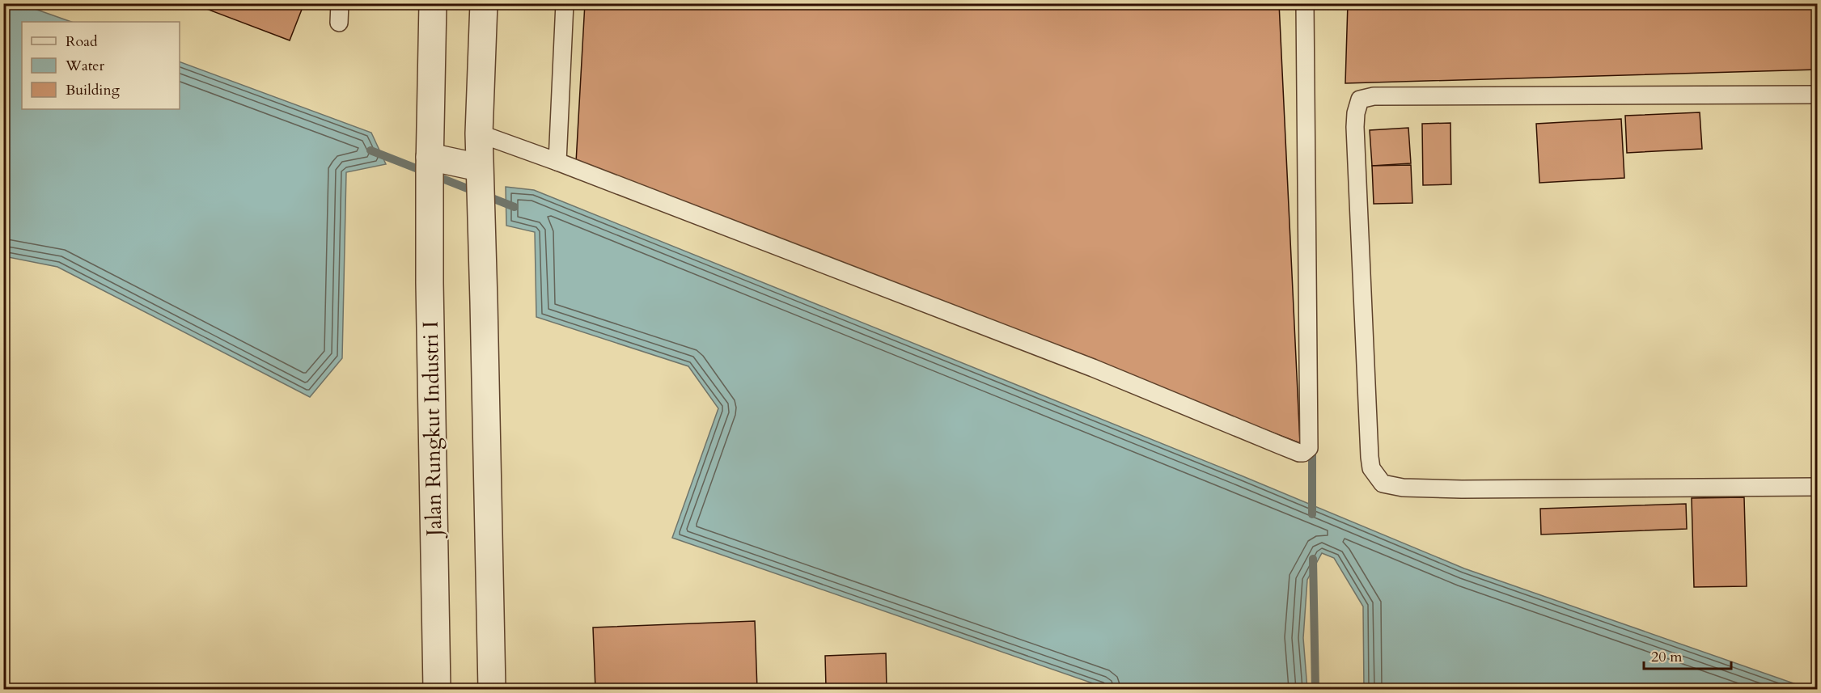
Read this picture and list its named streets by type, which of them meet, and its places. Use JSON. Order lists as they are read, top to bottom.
{
  "streets": {
    "street": ["Jalan Rungkut Industri I"]
  },
  "legend": ["Road", "Water", "Building"],
  "scale_bar": "20 m"
}
